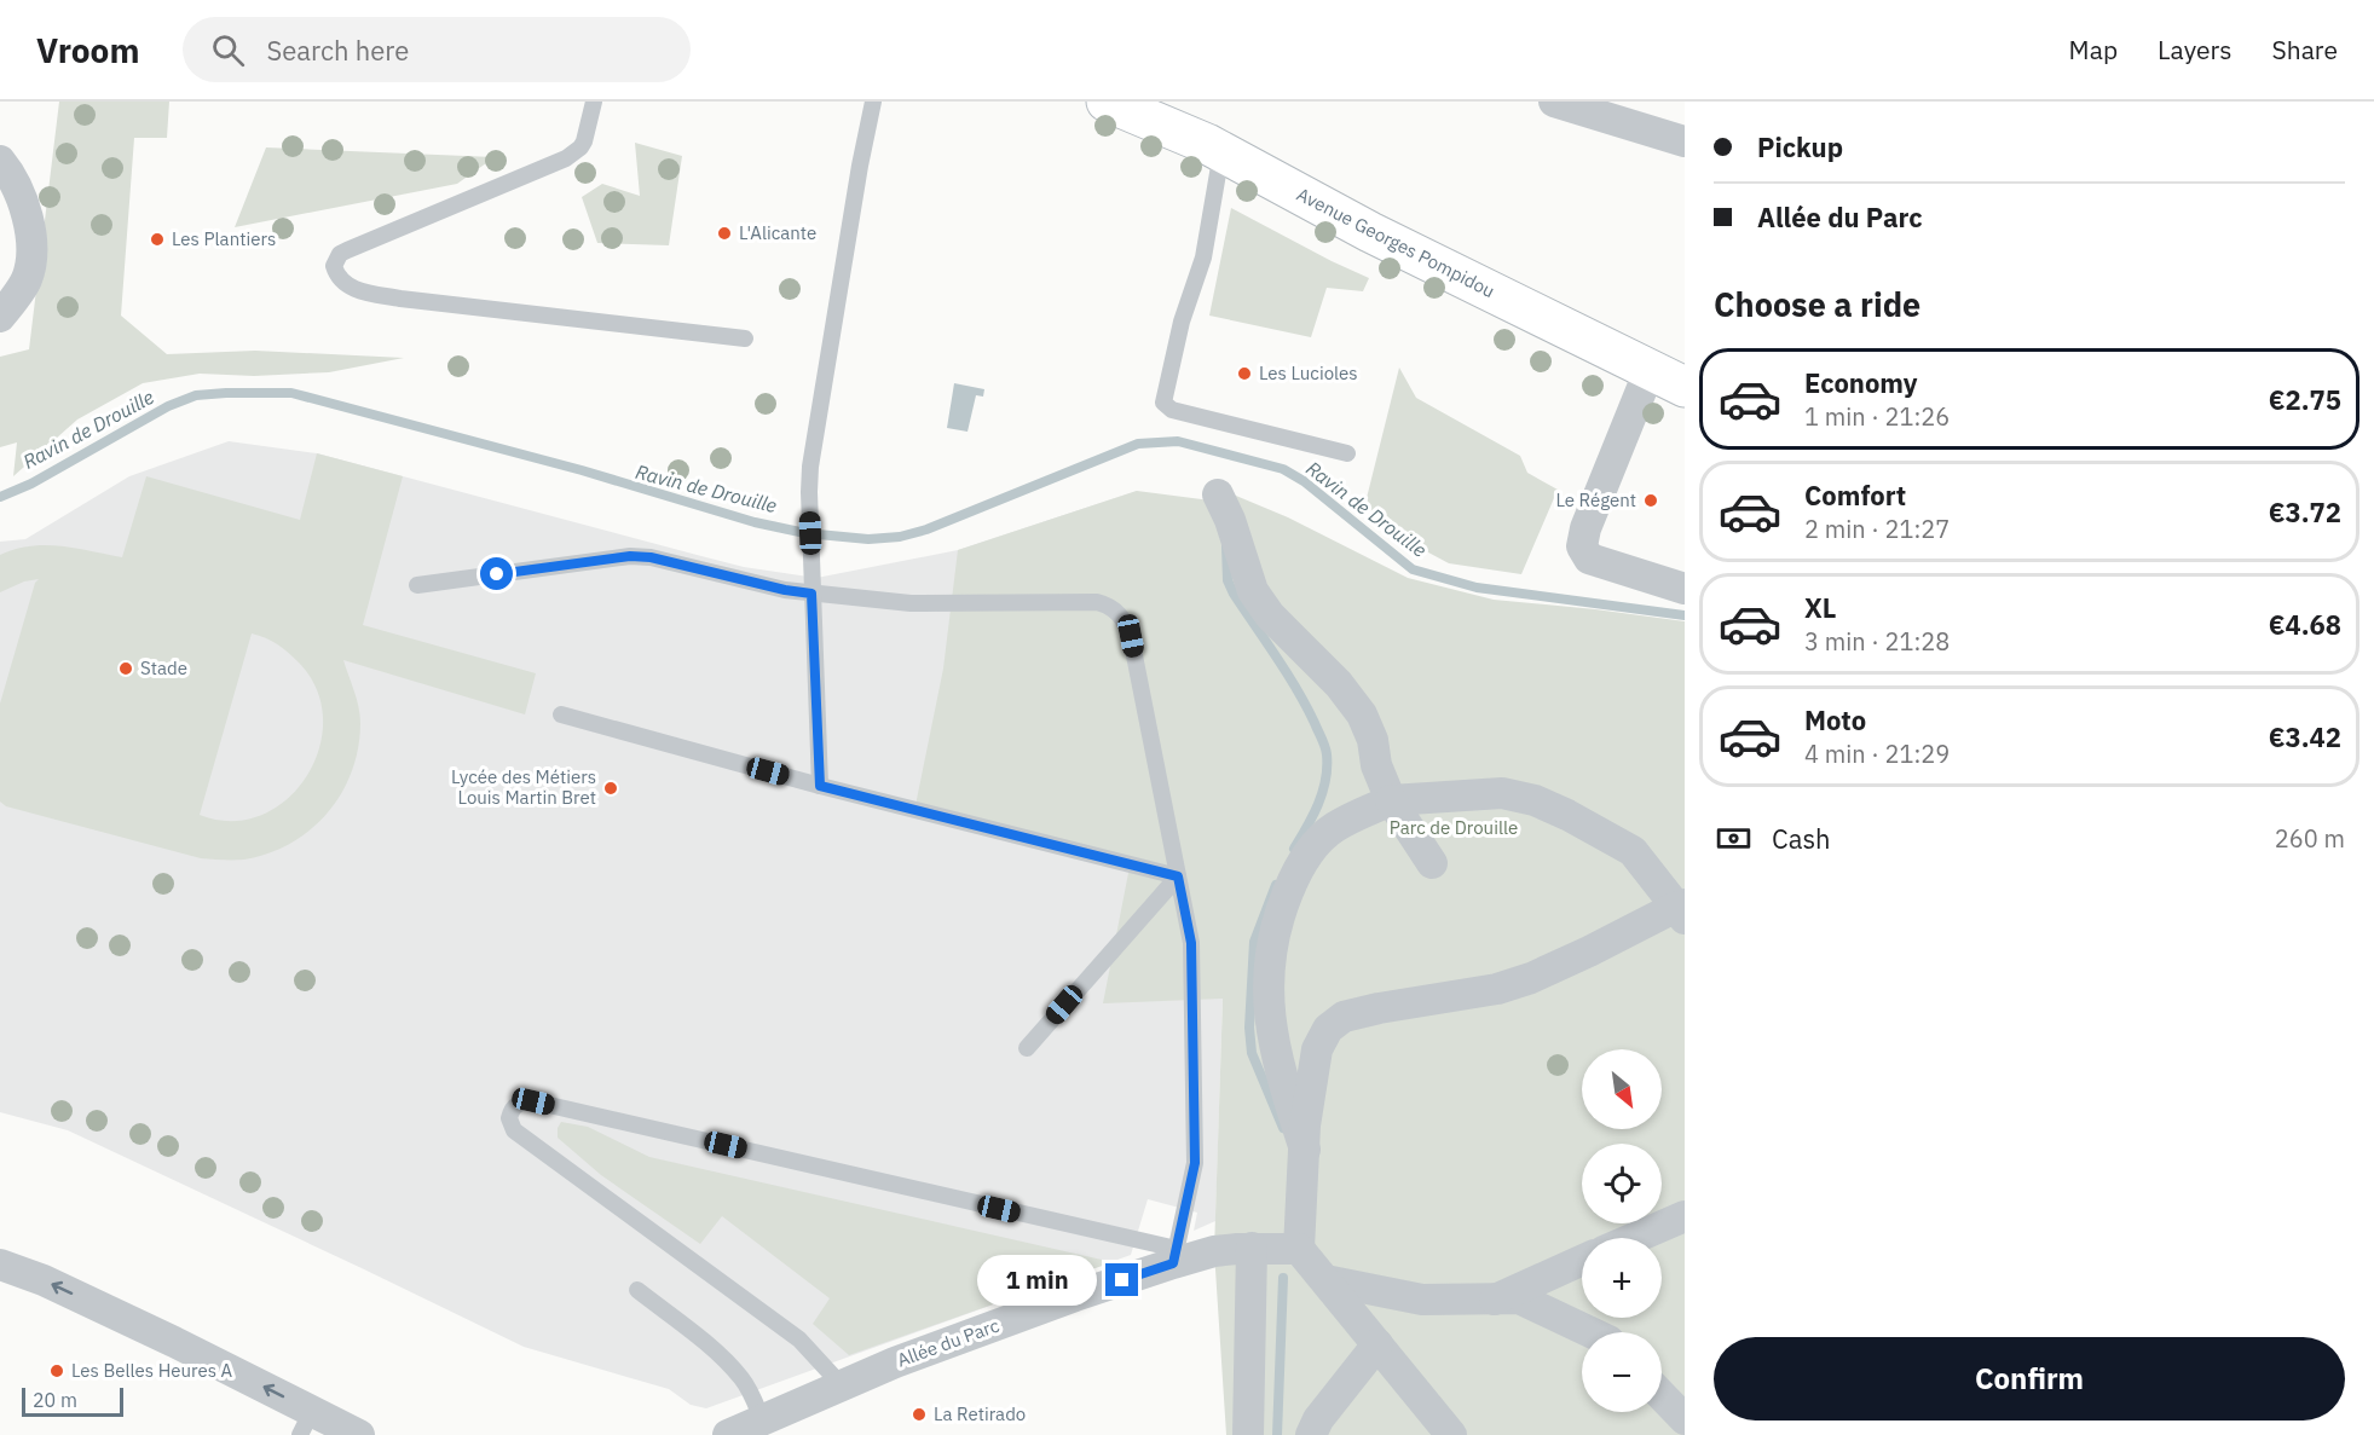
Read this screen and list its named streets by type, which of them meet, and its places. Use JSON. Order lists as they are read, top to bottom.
{
  "streets": {
    "main road": ["Avenue Georges Pompidou"],
    "street": ["Allée du Parc"]
  },
  "water": ["Ravin de Drouille"],
  "parks": ["Parc de Drouille"],
  "places": [
    "L'Alicante",
    "Les Plantiers",
    "Les Lucioles",
    "Le Régent",
    "Stade",
    "Lycée des Métiers Louis Martin Bret",
    "Les Belles Heures A",
    "La Retirado"
  ],
  "scale_bar": "20 m",
  "north": "bottom right",
  "page": {
    "header": "Vroom",
    "search": "Search here",
    "nav": ["Map", "Layers", "Share"],
    "banner": ["Pickup", "Allée du Parc"],
    "heading": "Choose a ride",
    "list": [
      {
        "name": "Economy",
        "note": "1 min · 21:26",
        "value": "€2.75"
      },
      {
        "name": "Comfort",
        "note": "2 min · 21:27",
        "value": "€3.72"
      },
      {
        "name": "XL",
        "note": "3 min · 21:28",
        "value": "€4.68"
      },
      {
        "name": "Moto",
        "note": "4 min · 21:29",
        "value": "€3.42"
      }
    ],
    "pay": ["Cash", "260 m"],
    "map_buttons": ["+", "−"],
    "bubble": "1 min",
    "buttons": "Confirm",
    "scale": "20 m"
  }
}
